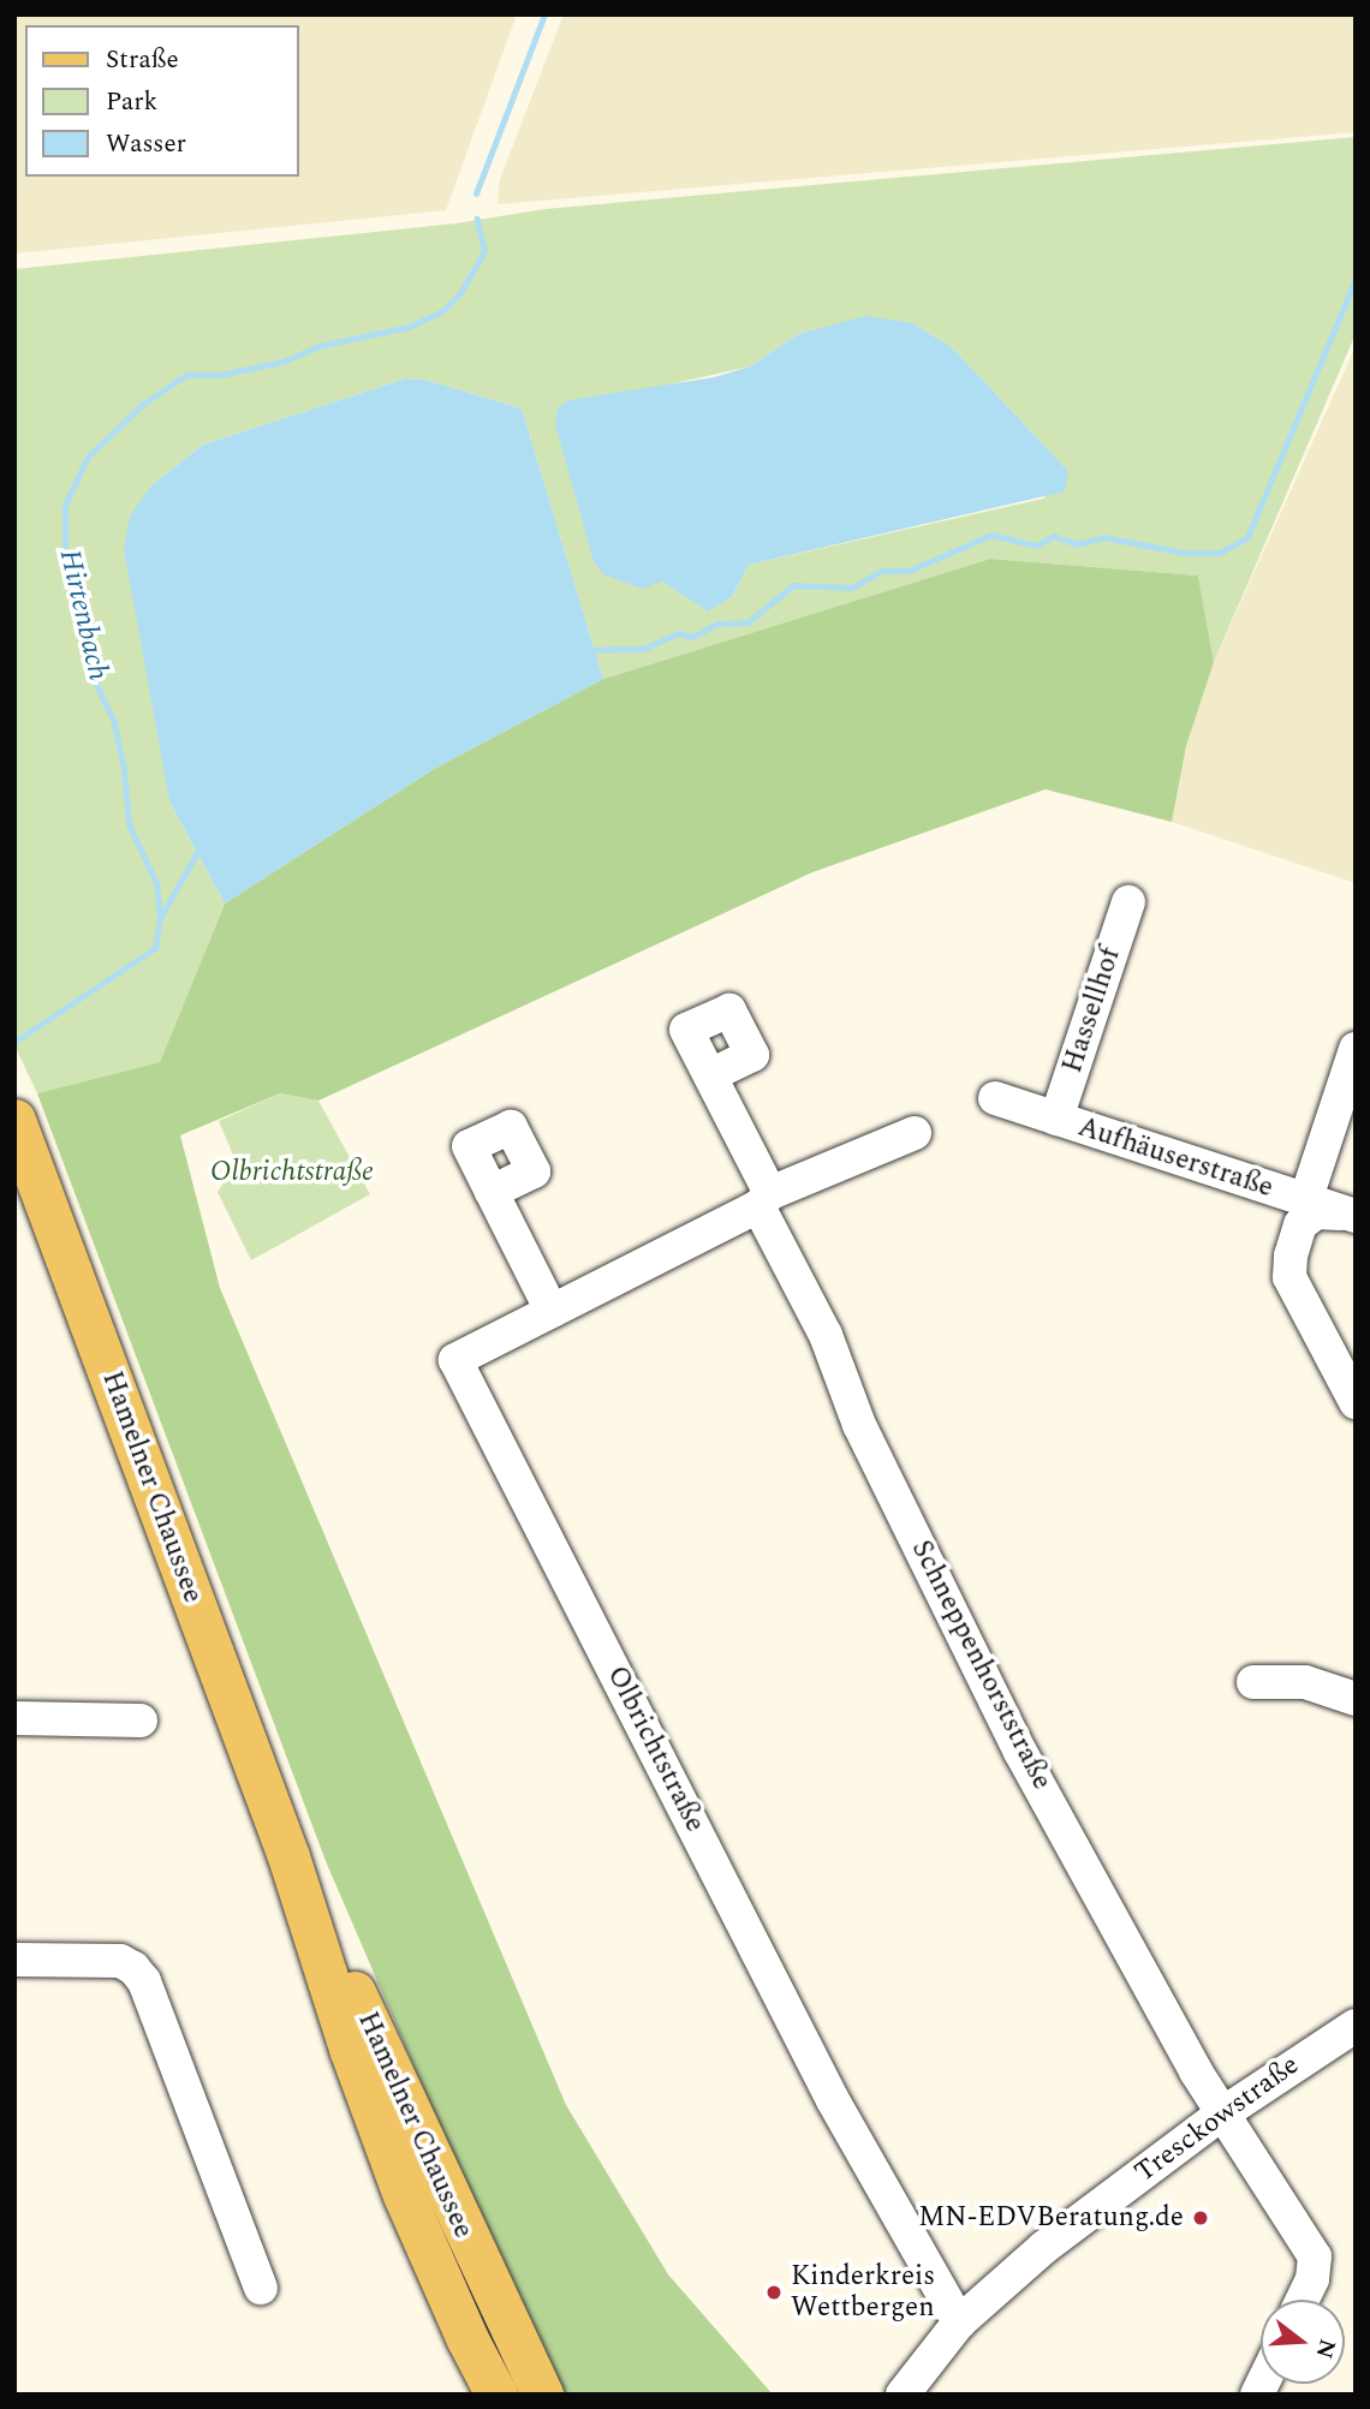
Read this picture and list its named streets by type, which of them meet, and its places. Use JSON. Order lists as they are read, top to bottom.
{
  "streets": {
    "main road": ["Hamelner Chaussee"],
    "street": [
      "Hassellhof",
      "Aufhäuserstraße",
      "Schneppenhorststraße",
      "Olbrichtstraße",
      "Tresckowstraße"
    ]
  },
  "crossings": [
    ["Hassellhof", "Aufhäuserstraße"],
    ["Schneppenhorststraße", "Olbrichtstraße"],
    ["Schneppenhorststraße", "Tresckowstraße"],
    ["Olbrichtstraße", "Tresckowstraße"]
  ],
  "water": ["Hirtenbach"],
  "parks": ["Olbrichtstraße"],
  "places": ["MN-EDVBeratung.de", "Kinderkreis Wettbergen"],
  "legend": ["Straße", "Park", "Wasser"],
  "north": "right"
}
